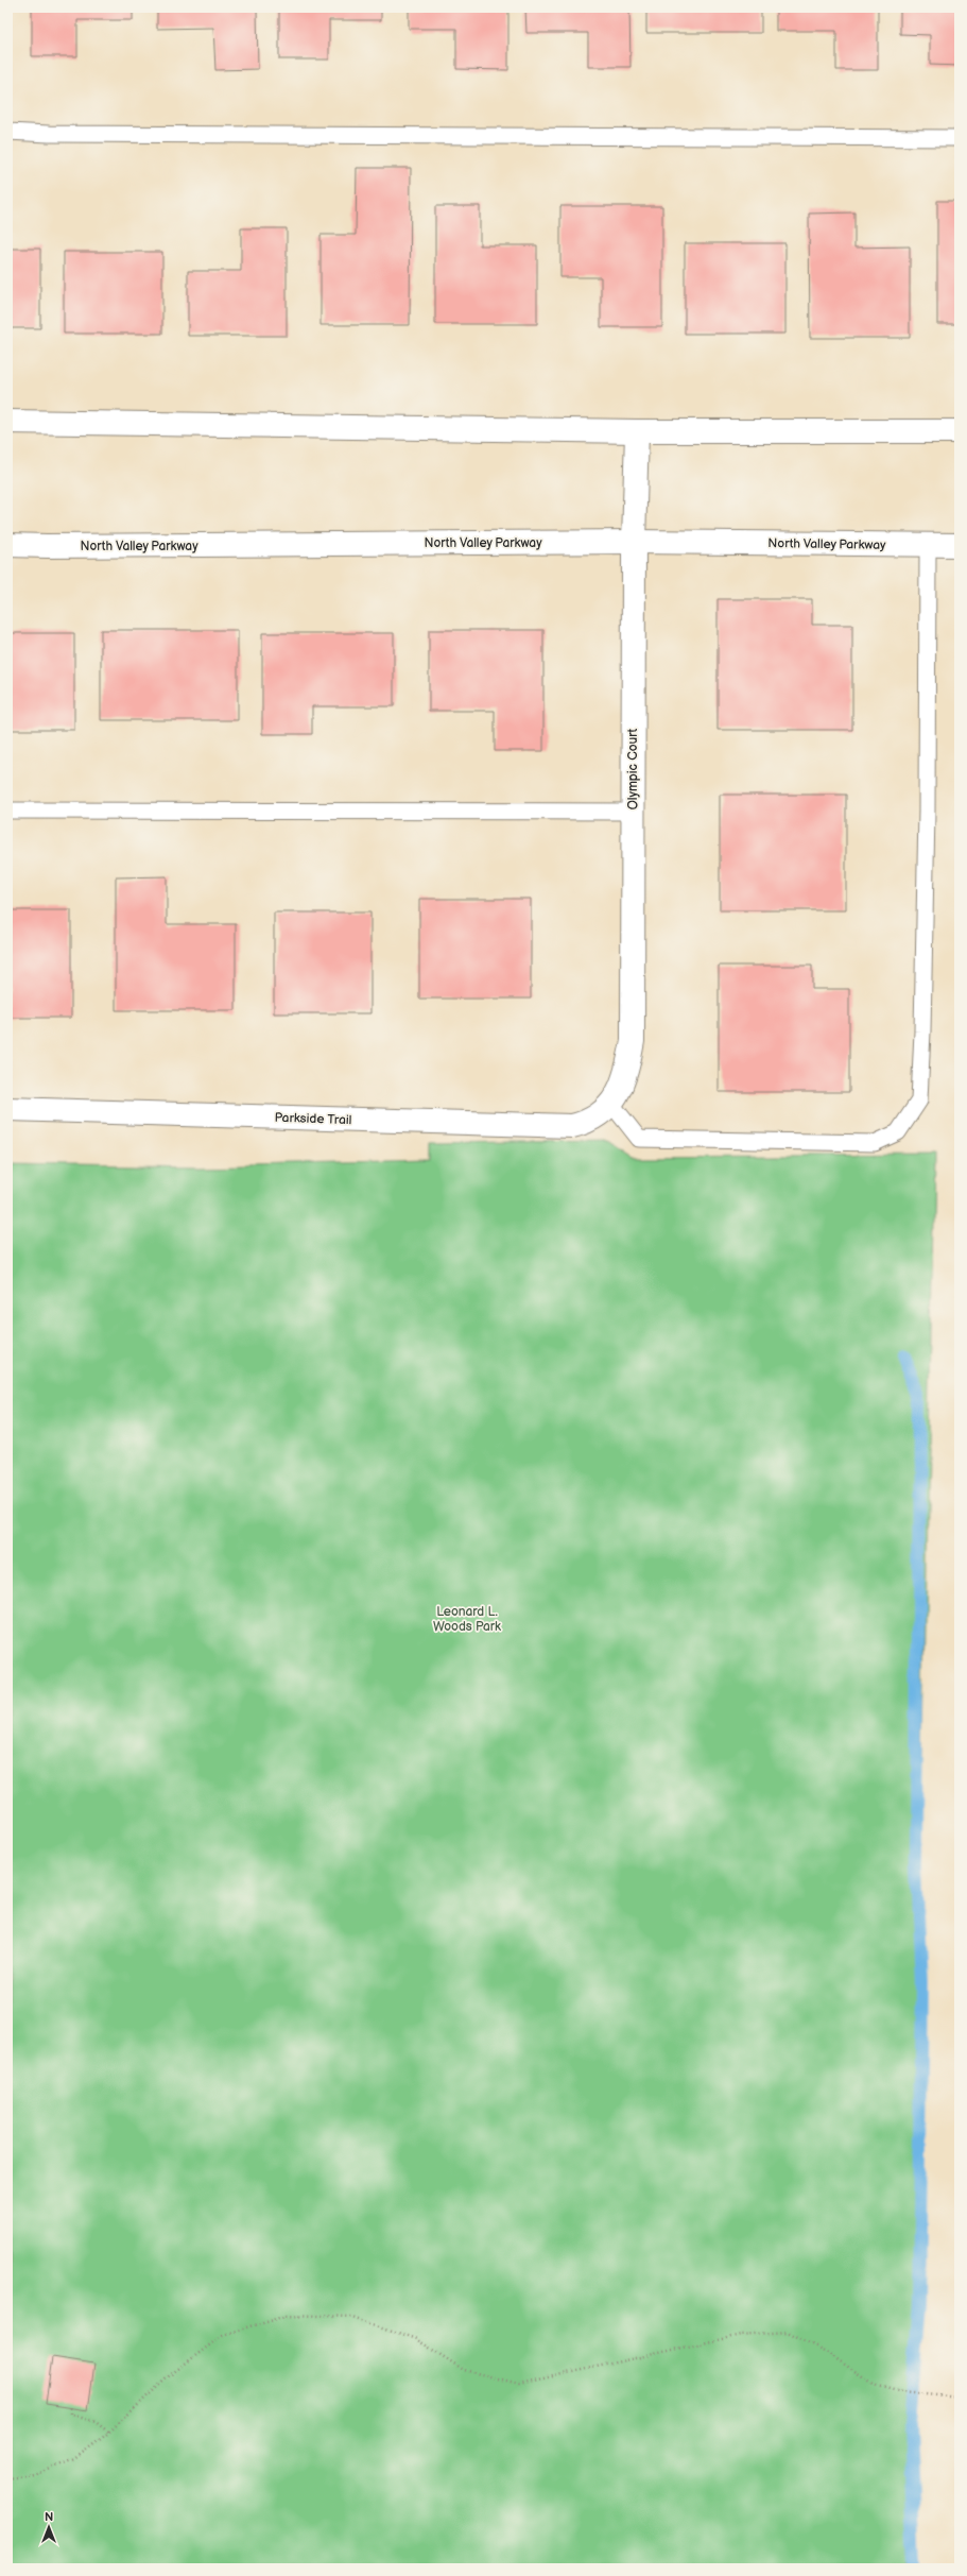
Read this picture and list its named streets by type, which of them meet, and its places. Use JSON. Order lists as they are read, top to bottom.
{
  "streets": {
    "street": ["North Valley Parkway", "Olympic Court", "Parkside Trail"]
  },
  "crossings": [
    ["North Valley Parkway", "Olympic Court"],
    ["Olympic Court", "Parkside Trail"]
  ],
  "parks": ["Leonard L. Woods Park"],
  "north": "top"
}
